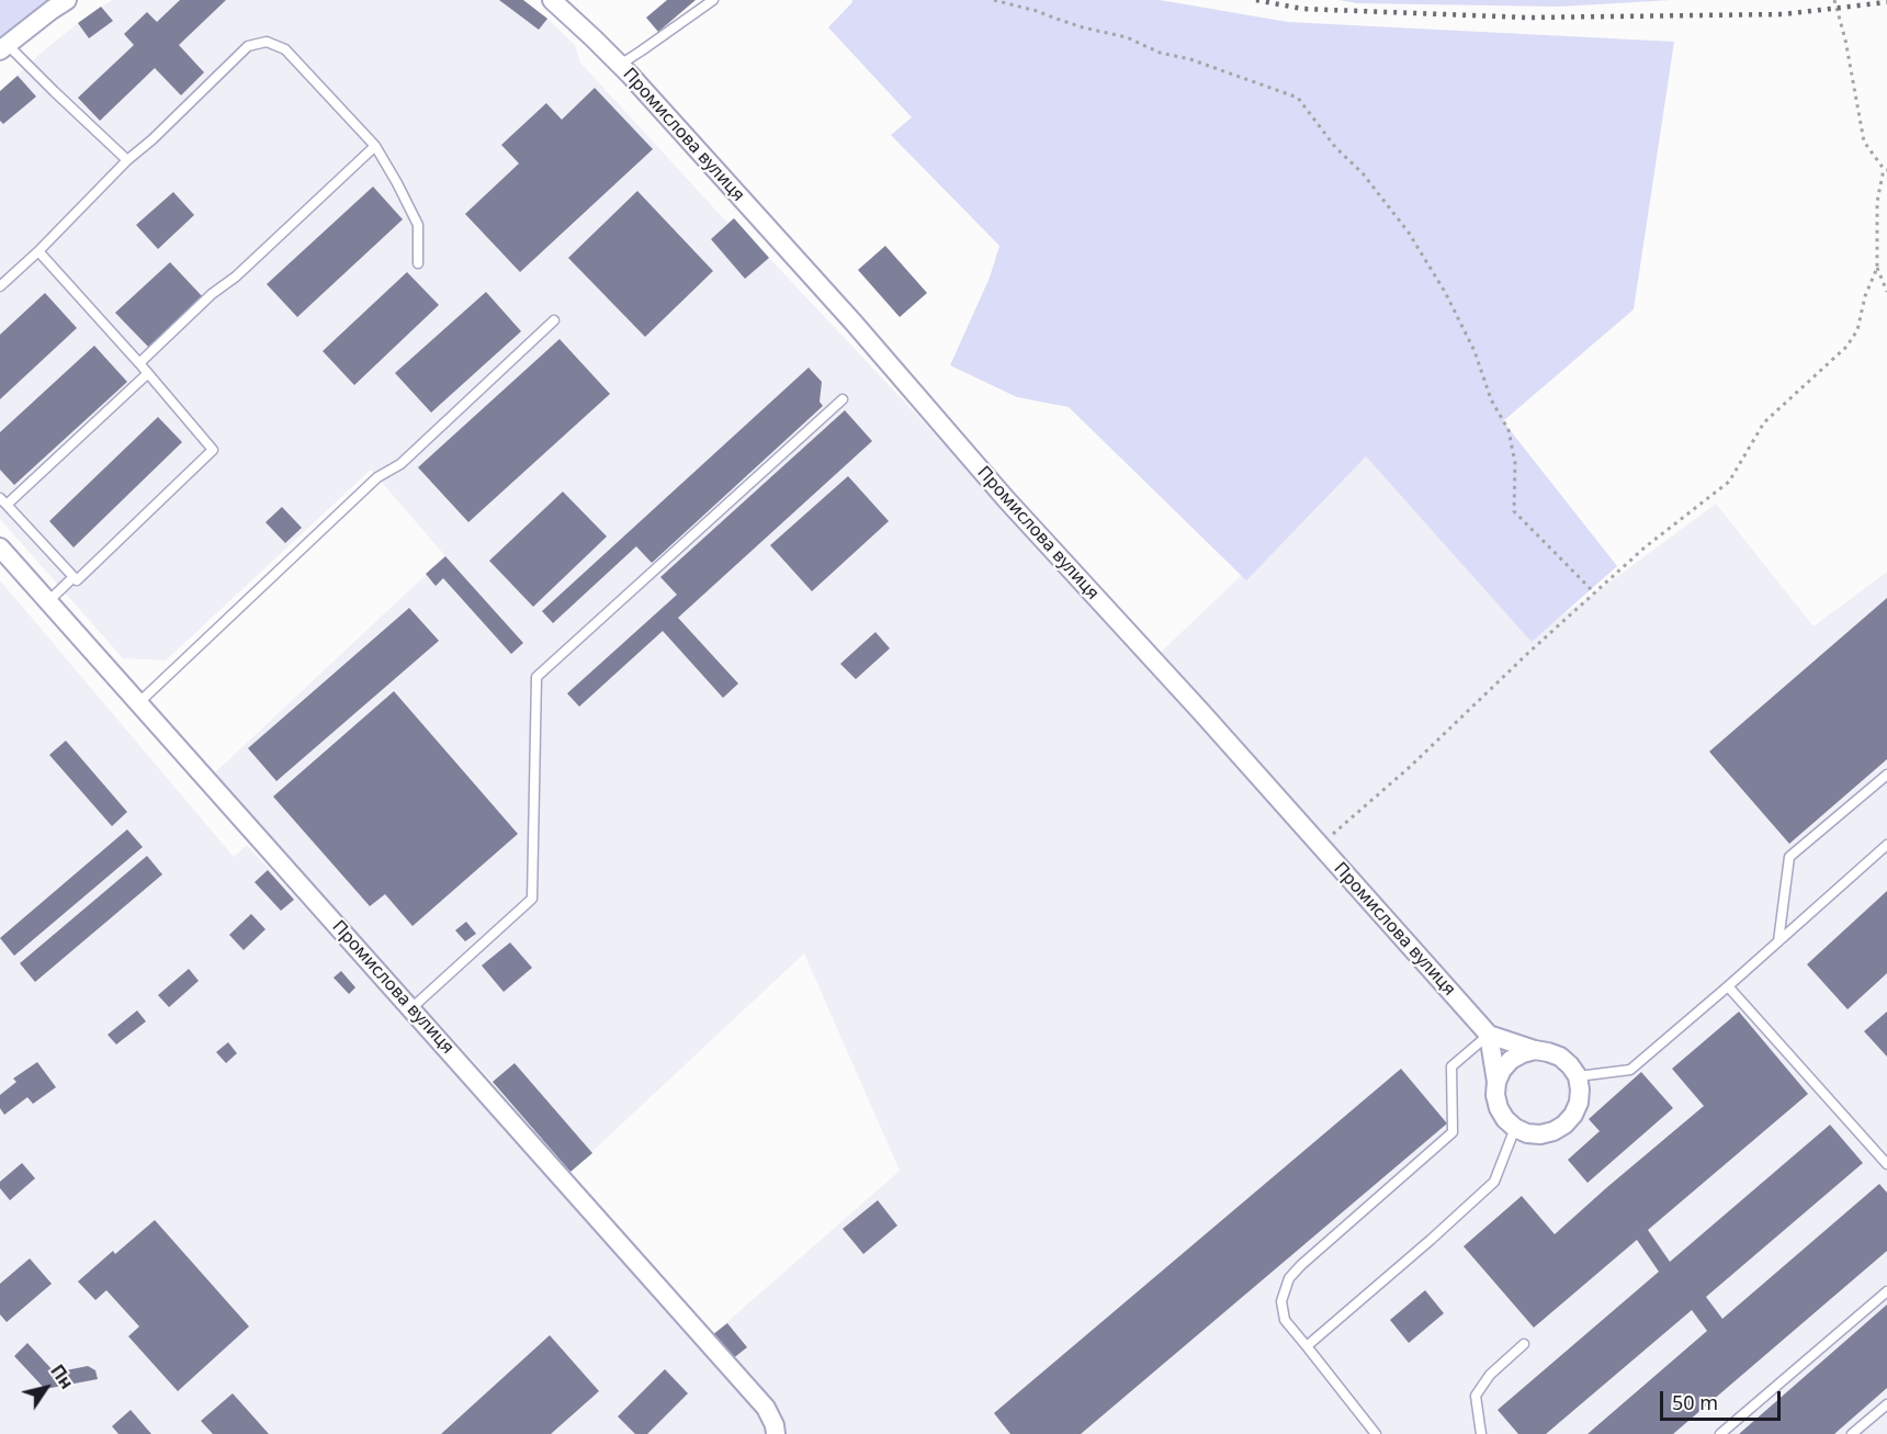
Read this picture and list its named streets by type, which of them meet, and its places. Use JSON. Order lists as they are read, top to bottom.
{
  "streets": {
    "street": ["Промислова вулиця"]
  },
  "scale_bar": "50 m",
  "north": "top right"
}
